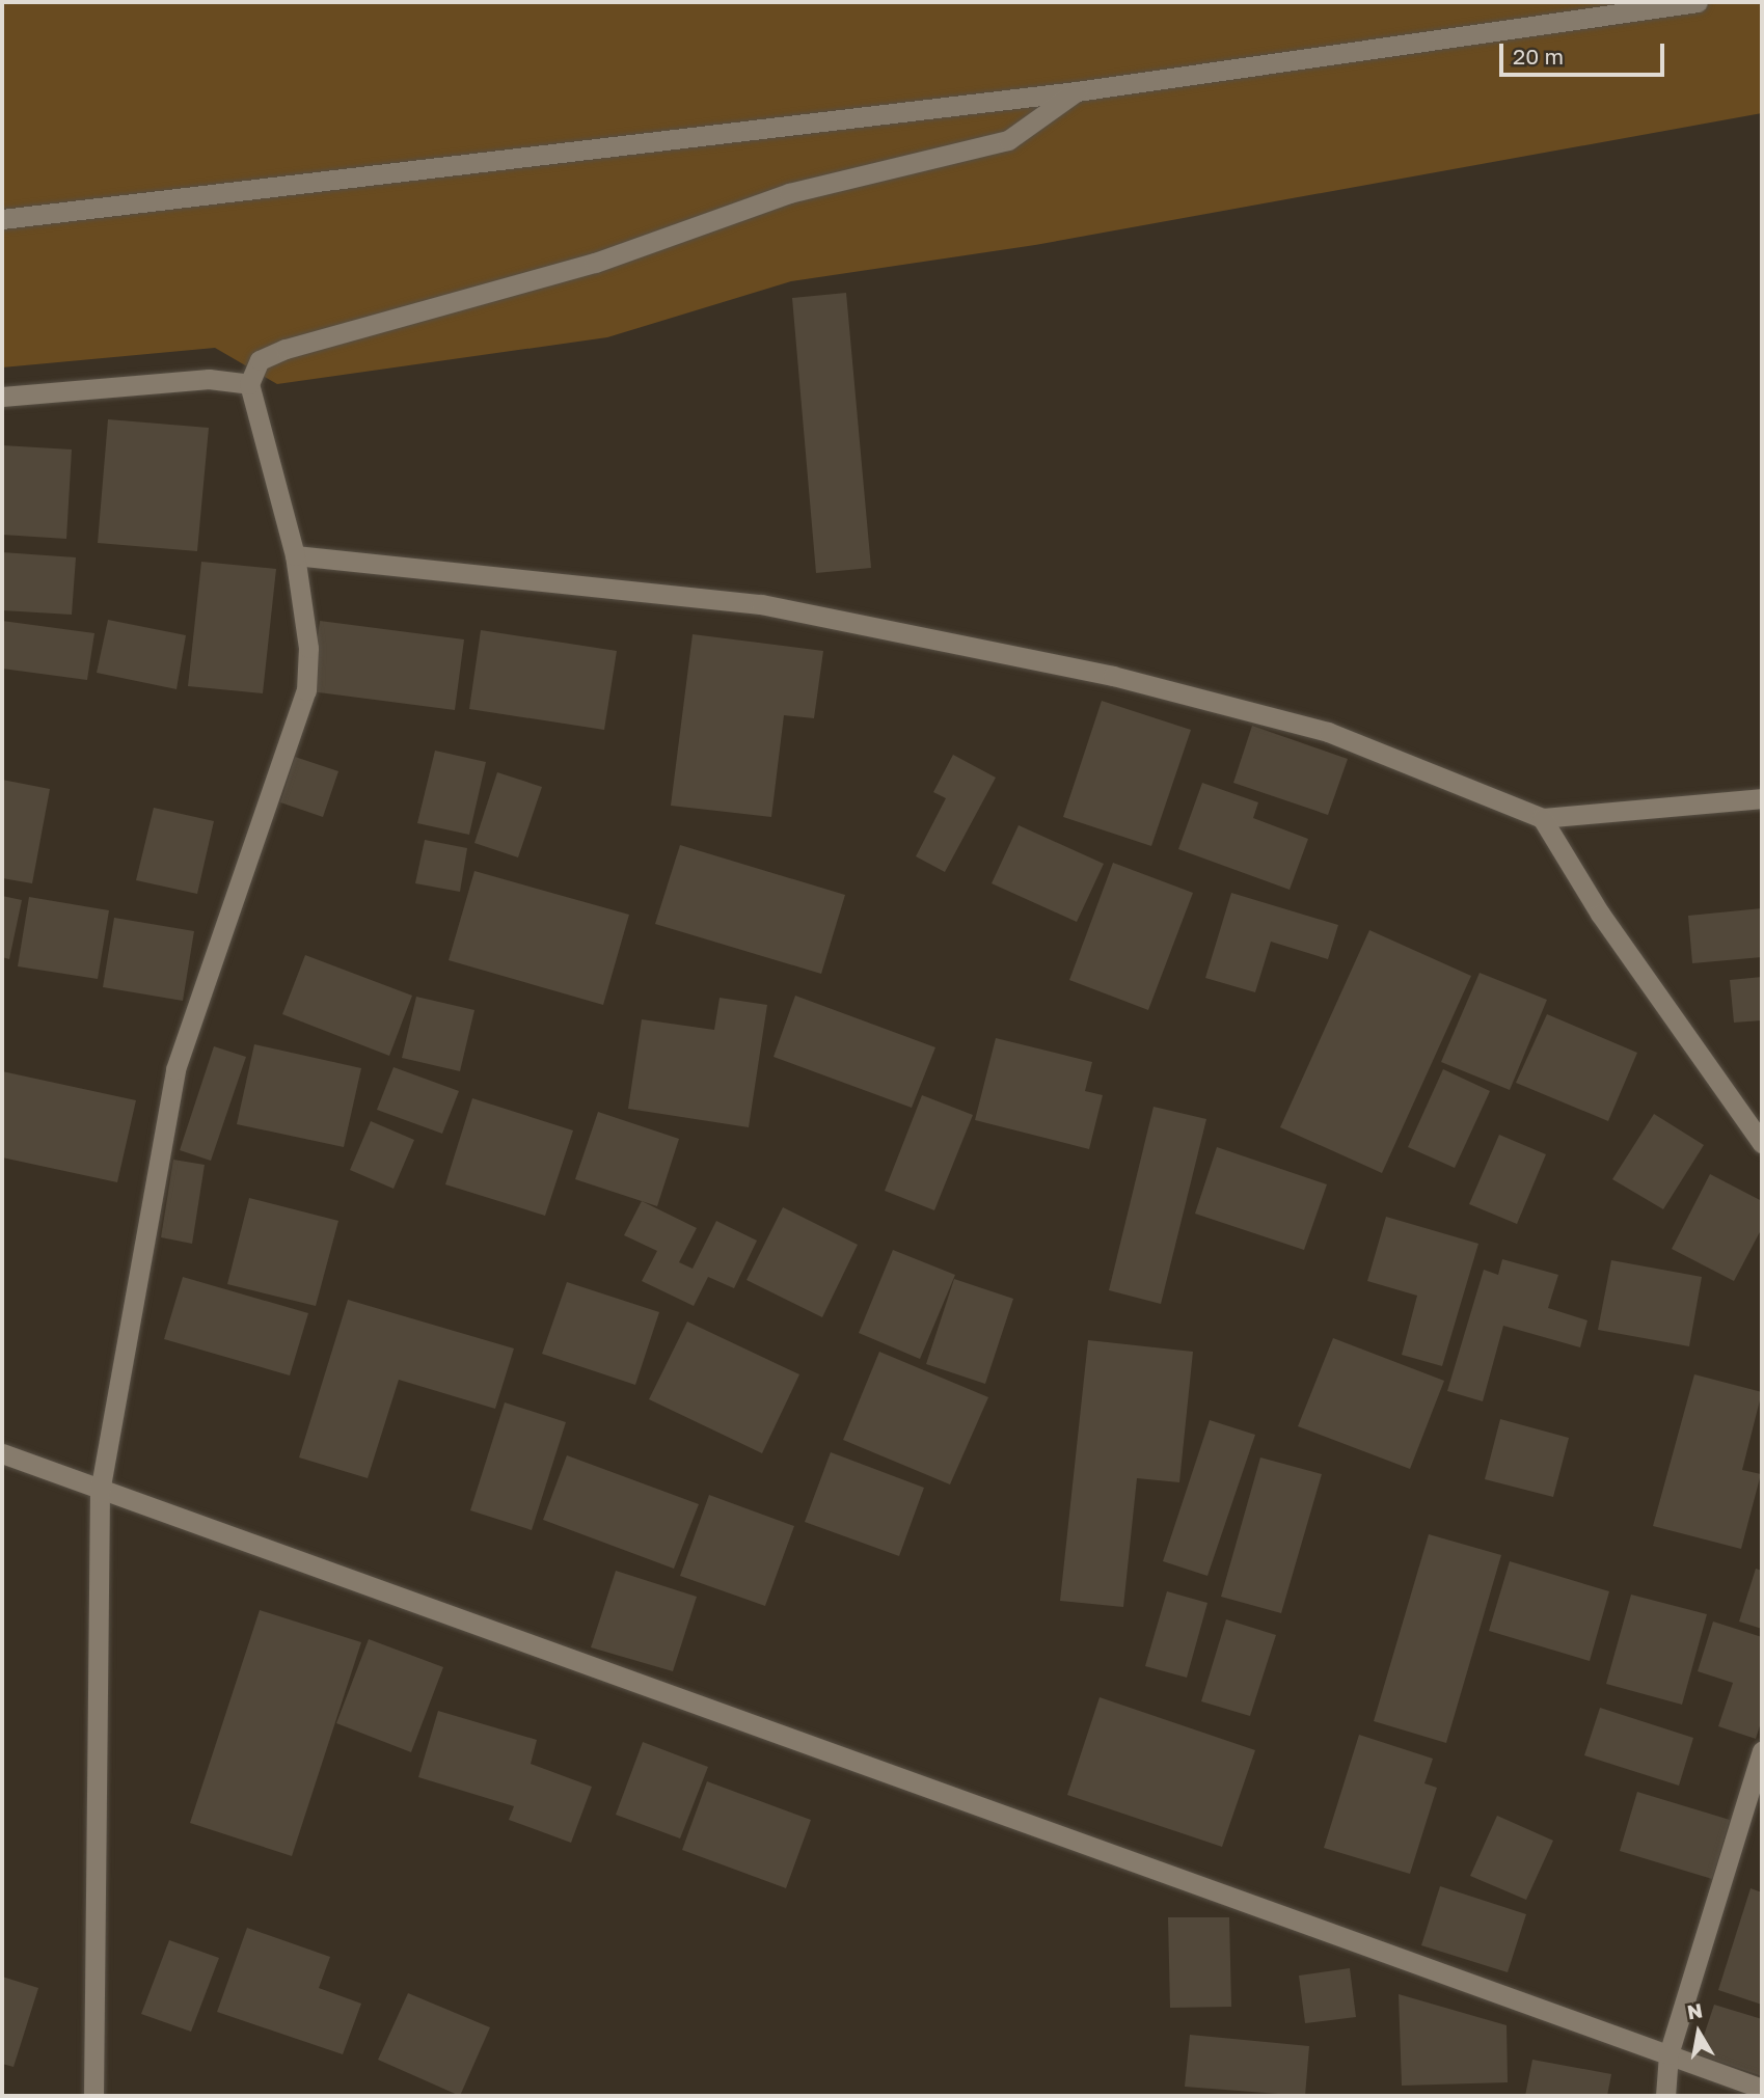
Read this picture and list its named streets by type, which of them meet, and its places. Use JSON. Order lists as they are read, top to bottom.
{
  "scale_bar": "20 m",
  "north": "top"
}
